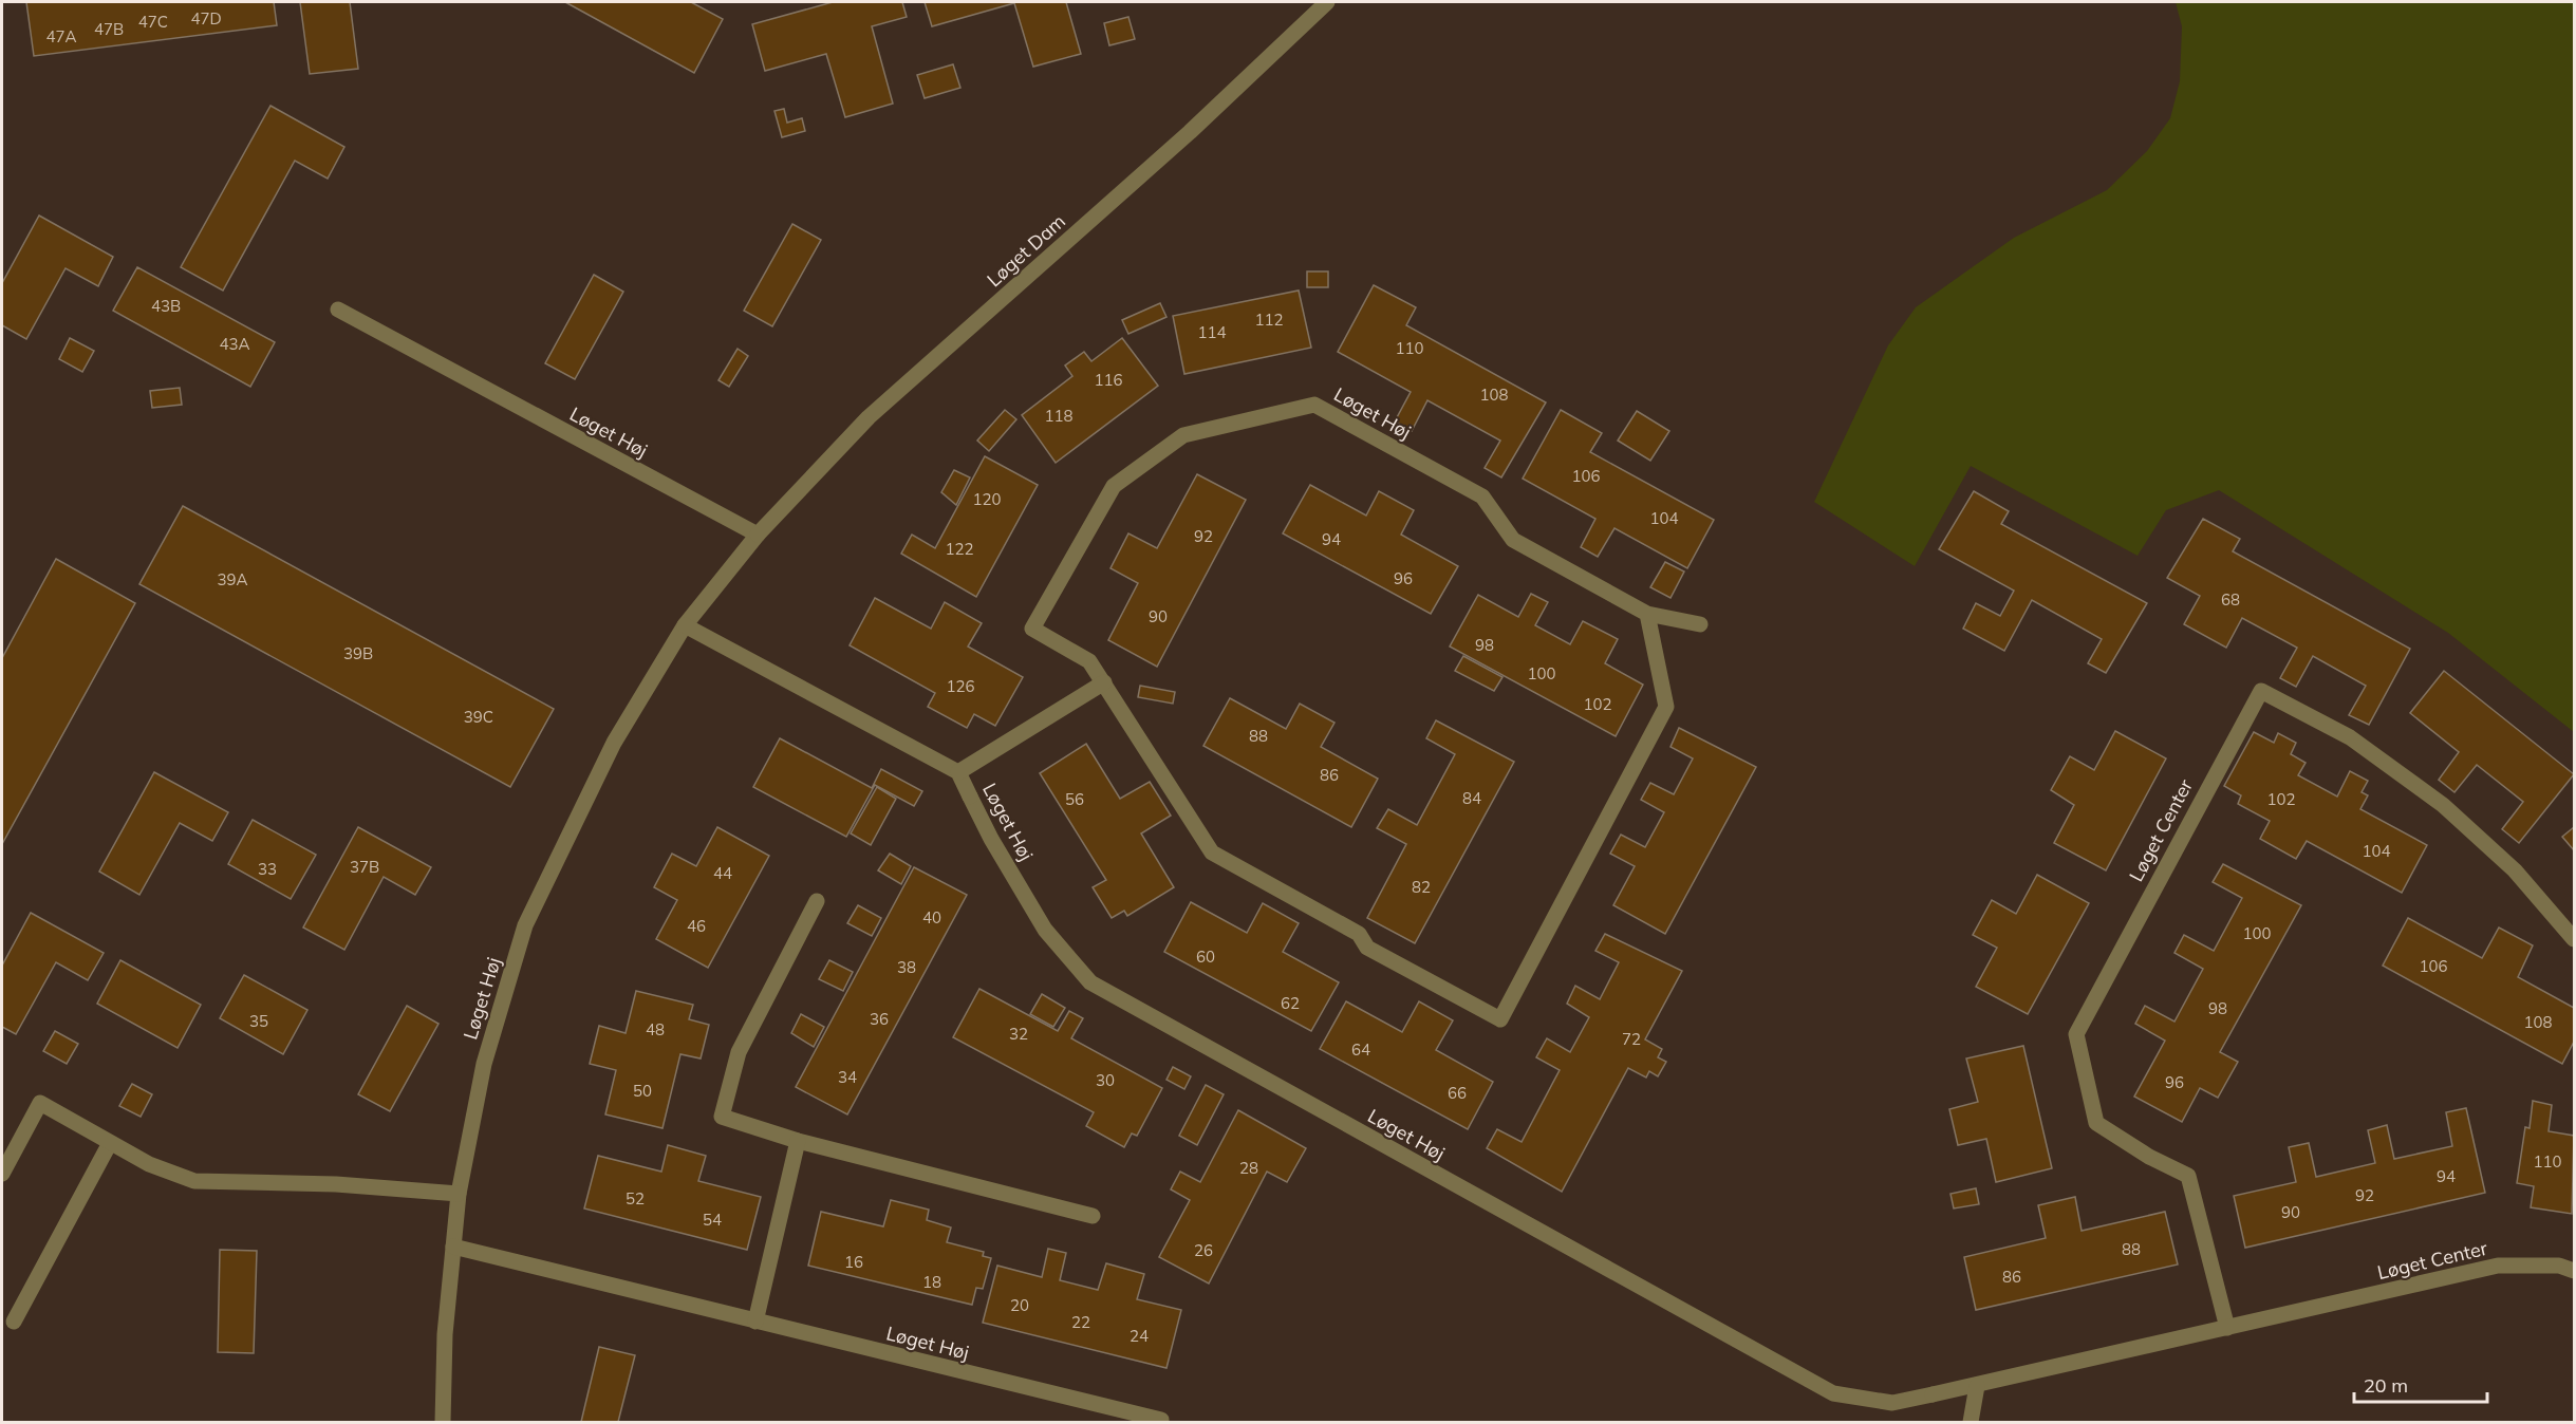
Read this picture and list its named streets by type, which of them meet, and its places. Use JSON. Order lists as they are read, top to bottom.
{
  "streets": {
    "street": ["Løget Dam", "Løget Høj", "Løget Center"]
  },
  "crossings": [
    ["Løget Dam", "Løget Høj"],
    ["Løget Høj", "Løget Center"]
  ],
  "house_numbers": [
    "47D",
    "47C",
    "47B",
    "47A",
    "43B",
    "112",
    "114",
    "43A",
    "110",
    "116",
    "108",
    "118",
    "106",
    "120",
    "104",
    "92",
    "94",
    "122",
    "96",
    "39A",
    "68",
    "90",
    "98",
    "39B",
    "100",
    "126",
    "102",
    "39C",
    "88",
    "86",
    "84",
    "56",
    "102",
    "104",
    "37B",
    "33",
    "44",
    "82",
    "40",
    "46",
    "100",
    "60",
    "106",
    "38",
    "62",
    "98",
    "36",
    "35",
    "108",
    "48",
    "32",
    "72",
    "64",
    "34",
    "30",
    "96",
    "50",
    "66",
    "110",
    "28",
    "94",
    "92",
    "52",
    "90",
    "54",
    "88",
    "26",
    "16",
    "86",
    "18",
    "20",
    "22",
    "24"
  ],
  "scale_bar": "20 m"
}
